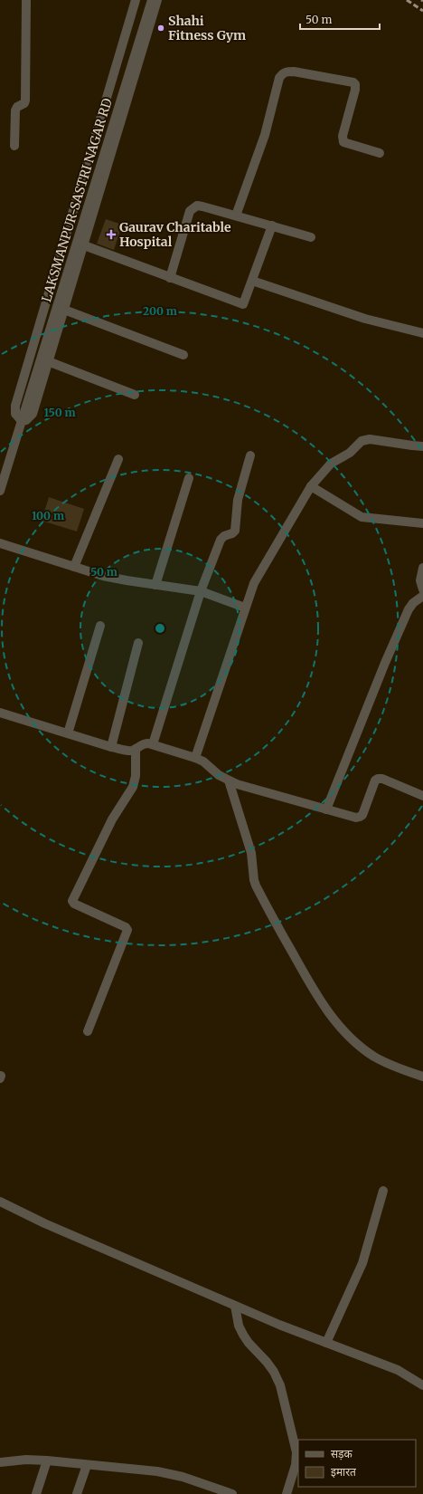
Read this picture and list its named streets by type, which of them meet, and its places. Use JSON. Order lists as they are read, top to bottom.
{
  "streets": {
    "street": ["LAKSMANPUR-SASTRI NAGAR RD"]
  },
  "places": {
    "other": ["Shahi Fitness Gym"],
    "health": ["Gaurav Charitable Hospital"]
  },
  "legend": ["सड़क", "इमारत"],
  "scale_bar": "50 m",
  "rings": [
    "200 m",
    "150 m",
    "100 m",
    "50 m"
  ]
}
